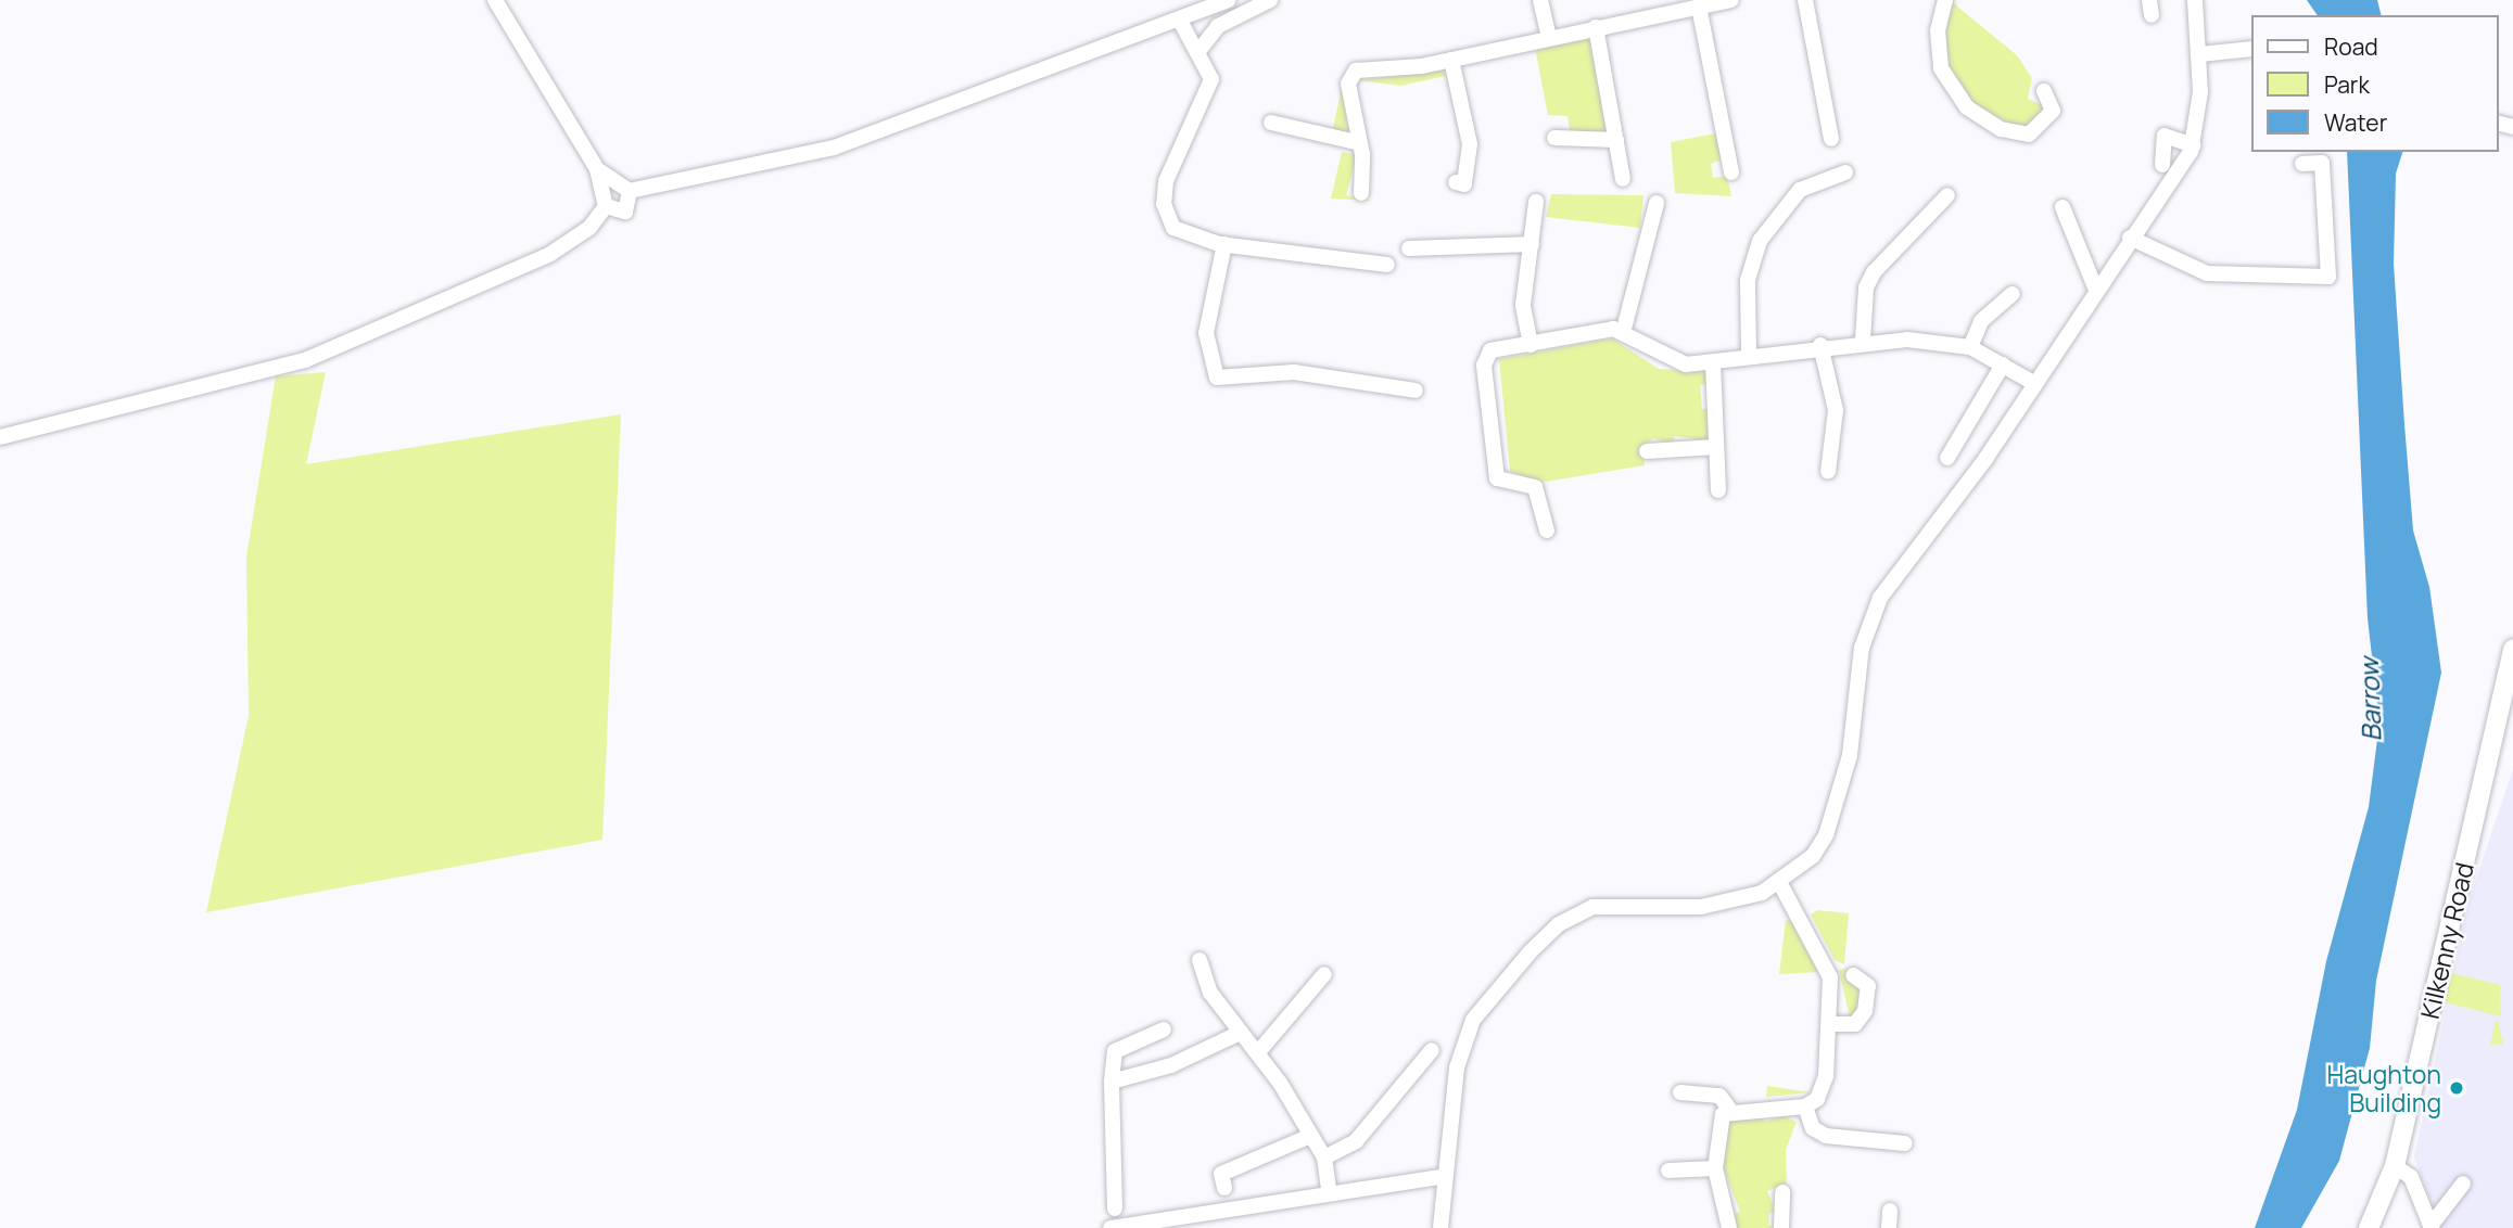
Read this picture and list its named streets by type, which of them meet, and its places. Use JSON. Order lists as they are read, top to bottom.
{
  "streets": {
    "main road": ["Kilkenny Road"]
  },
  "water": ["Barrow"],
  "places": ["Haughton Building"],
  "legend": ["Road", "Park", "Water"]
}
